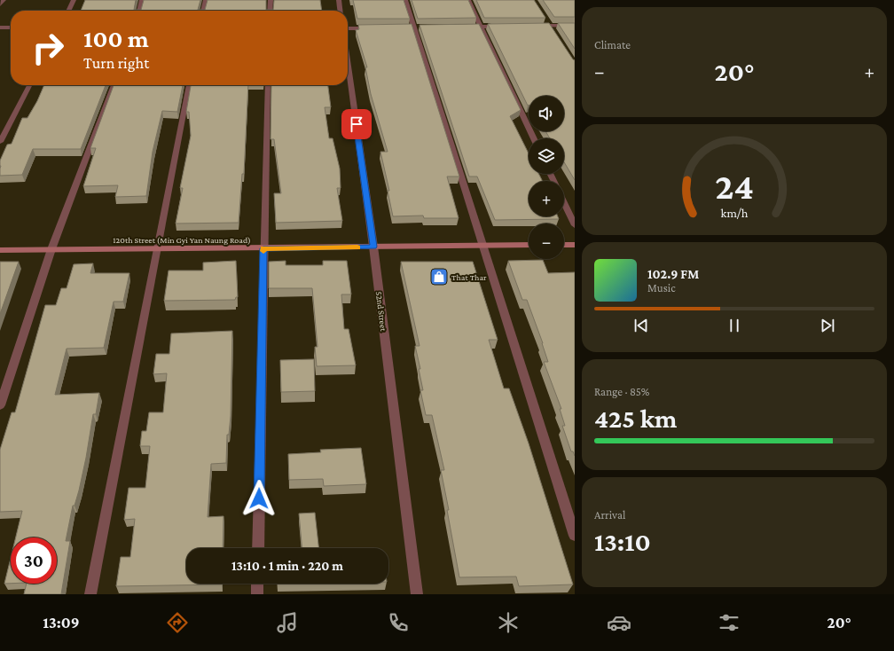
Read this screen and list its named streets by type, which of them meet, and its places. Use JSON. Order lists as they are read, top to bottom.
{
  "streets": {
    "main road": ["120th Street (Min Gyi Yan Naung Road)"],
    "street": ["52nd Street"]
  },
  "crossings": [
    ["120th Street (Min Gyi Yan Naung Road)", "52nd Street"]
  ],
  "places": {
    "shop": ["That Thar"]
  },
  "page": {
    "tile": [
      "Climate",
      ["Range · 85%", "425 km"],
      ["Arrival", "13:10"]
    ],
    "turn": ["100 m", "Turn right"],
    "heat": ["−", "20°", "+"],
    "map_buttons": ["+", "−"],
    "song": ["102.9 FM", "Music"],
    "limit": "30",
    "trip": "13:10 · 1 min · 220 m",
    "tabs": ["13:09", "20°"],
    "gauge": ["24", "km/h"]
  }
}
